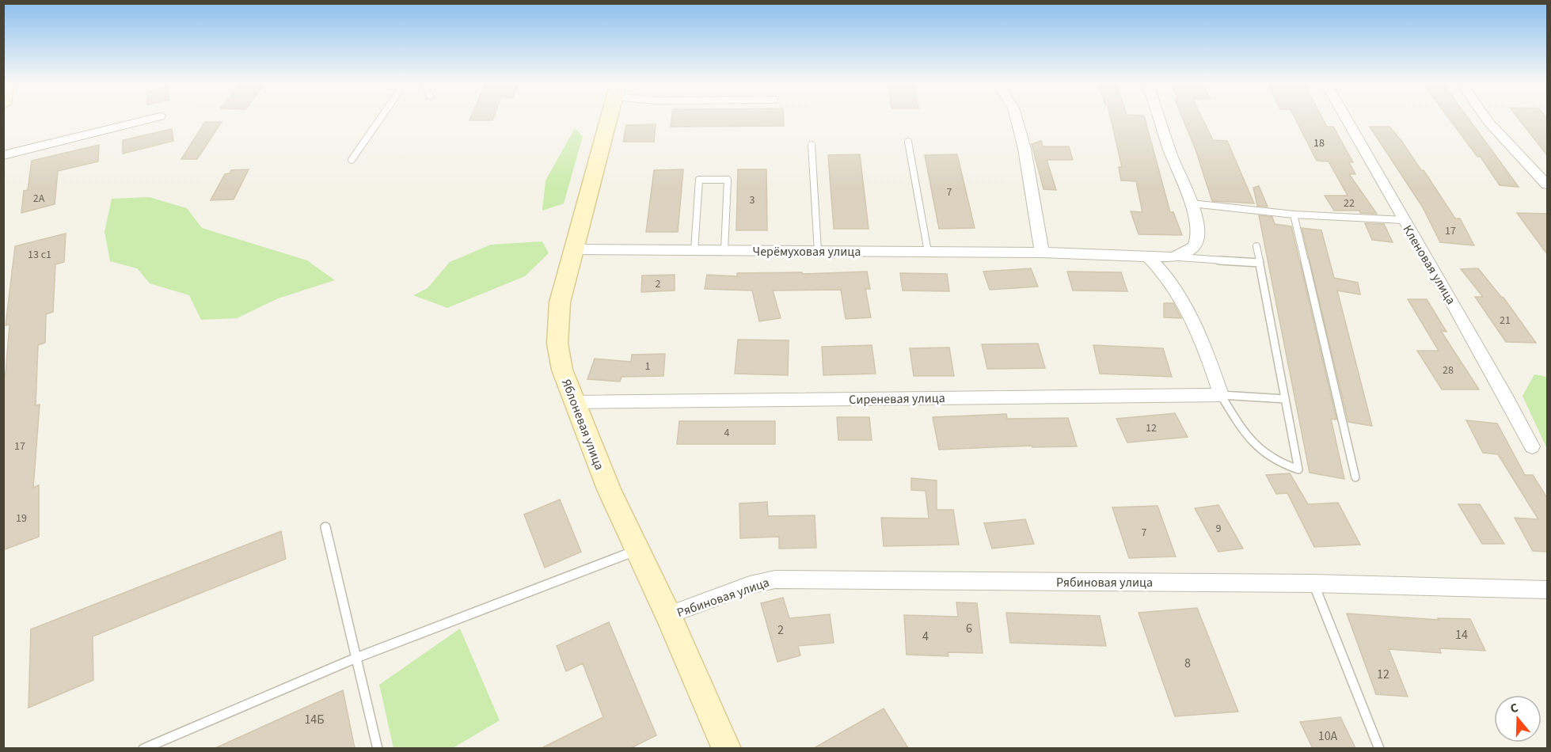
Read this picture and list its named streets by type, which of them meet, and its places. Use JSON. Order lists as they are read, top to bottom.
{
  "streets": {
    "street": [
      "Черёмуховая улица",
      "Кленовая улица",
      "Сиреневая улица",
      "Яблоневая улица",
      "Рябиновая улица"
    ]
  },
  "crossings": [
    ["Черёмуховая улица", "Яблоневая улица"],
    ["Сиреневая улица", "Яблоневая улица"],
    ["Яблоневая улица", "Рябиновая улица"]
  ],
  "house_numbers": [
    "18",
    "7",
    "2А",
    "3",
    "22",
    "17",
    "13 с1",
    "2",
    "21",
    "1",
    "28",
    "12",
    "4",
    "17",
    "19",
    "9",
    "7",
    "6",
    "2",
    "14",
    "4",
    "8",
    "12",
    "14Б",
    "10А"
  ],
  "north": "top"
}
